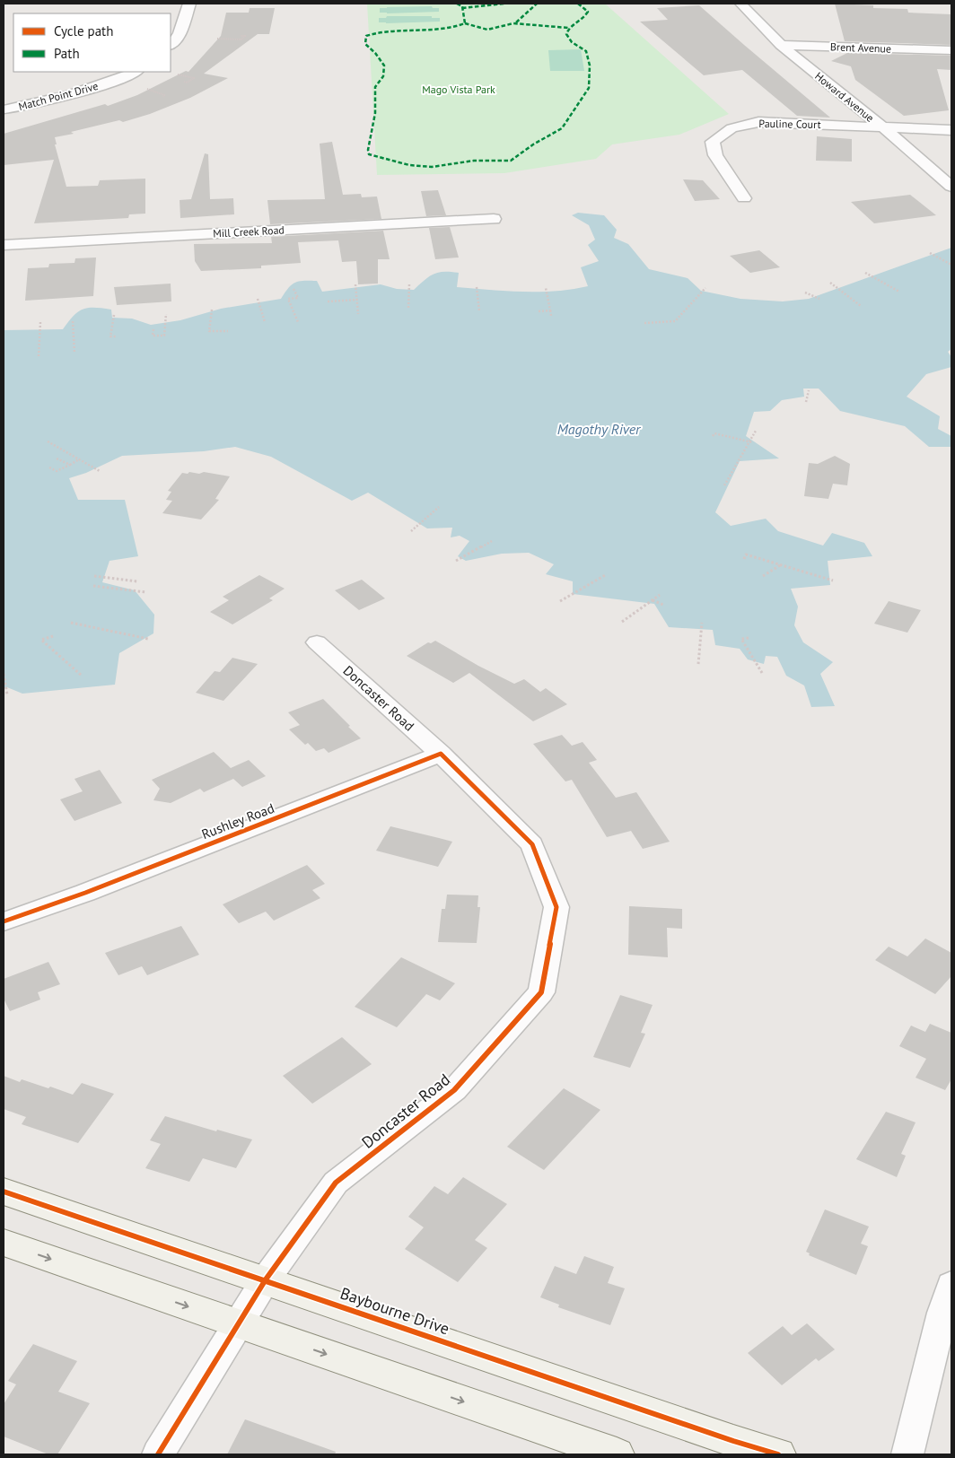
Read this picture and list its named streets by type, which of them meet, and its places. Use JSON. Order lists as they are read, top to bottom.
{
  "streets": {
    "street": [
      "Brent Avenue",
      "Match Point Drive",
      "Howard Avenue",
      "Pauline Court",
      "Mill Creek Road",
      "Doncaster Road",
      "Rushley Road",
      "Baybourne Drive"
    ]
  },
  "crossings": [
    ["Brent Avenue", "Howard Avenue"],
    ["Howard Avenue", "Pauline Court"],
    ["Doncaster Road", "Rushley Road"],
    ["Doncaster Road", "Baybourne Drive"]
  ],
  "water": ["Magothy River"],
  "parks": ["Mago Vista Park"],
  "legend": ["Cycle path", "Path"]
}
